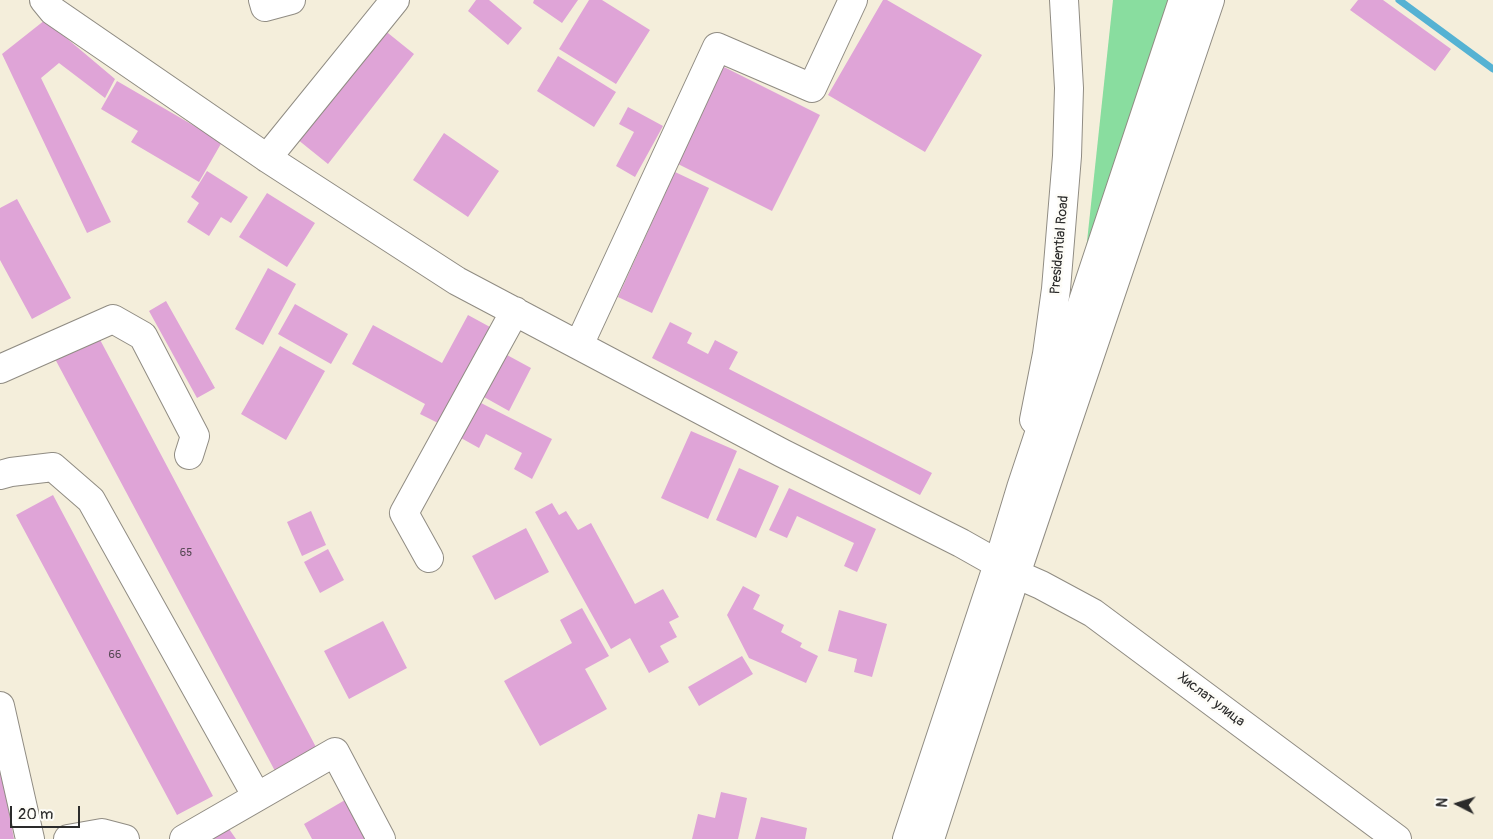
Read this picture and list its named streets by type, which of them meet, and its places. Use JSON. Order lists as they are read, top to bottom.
{
  "streets": {
    "street": ["Presidential Road", "Хислат улица"]
  },
  "house_numbers": ["65", "66"],
  "scale_bar": "20 m",
  "north": "left"
}
